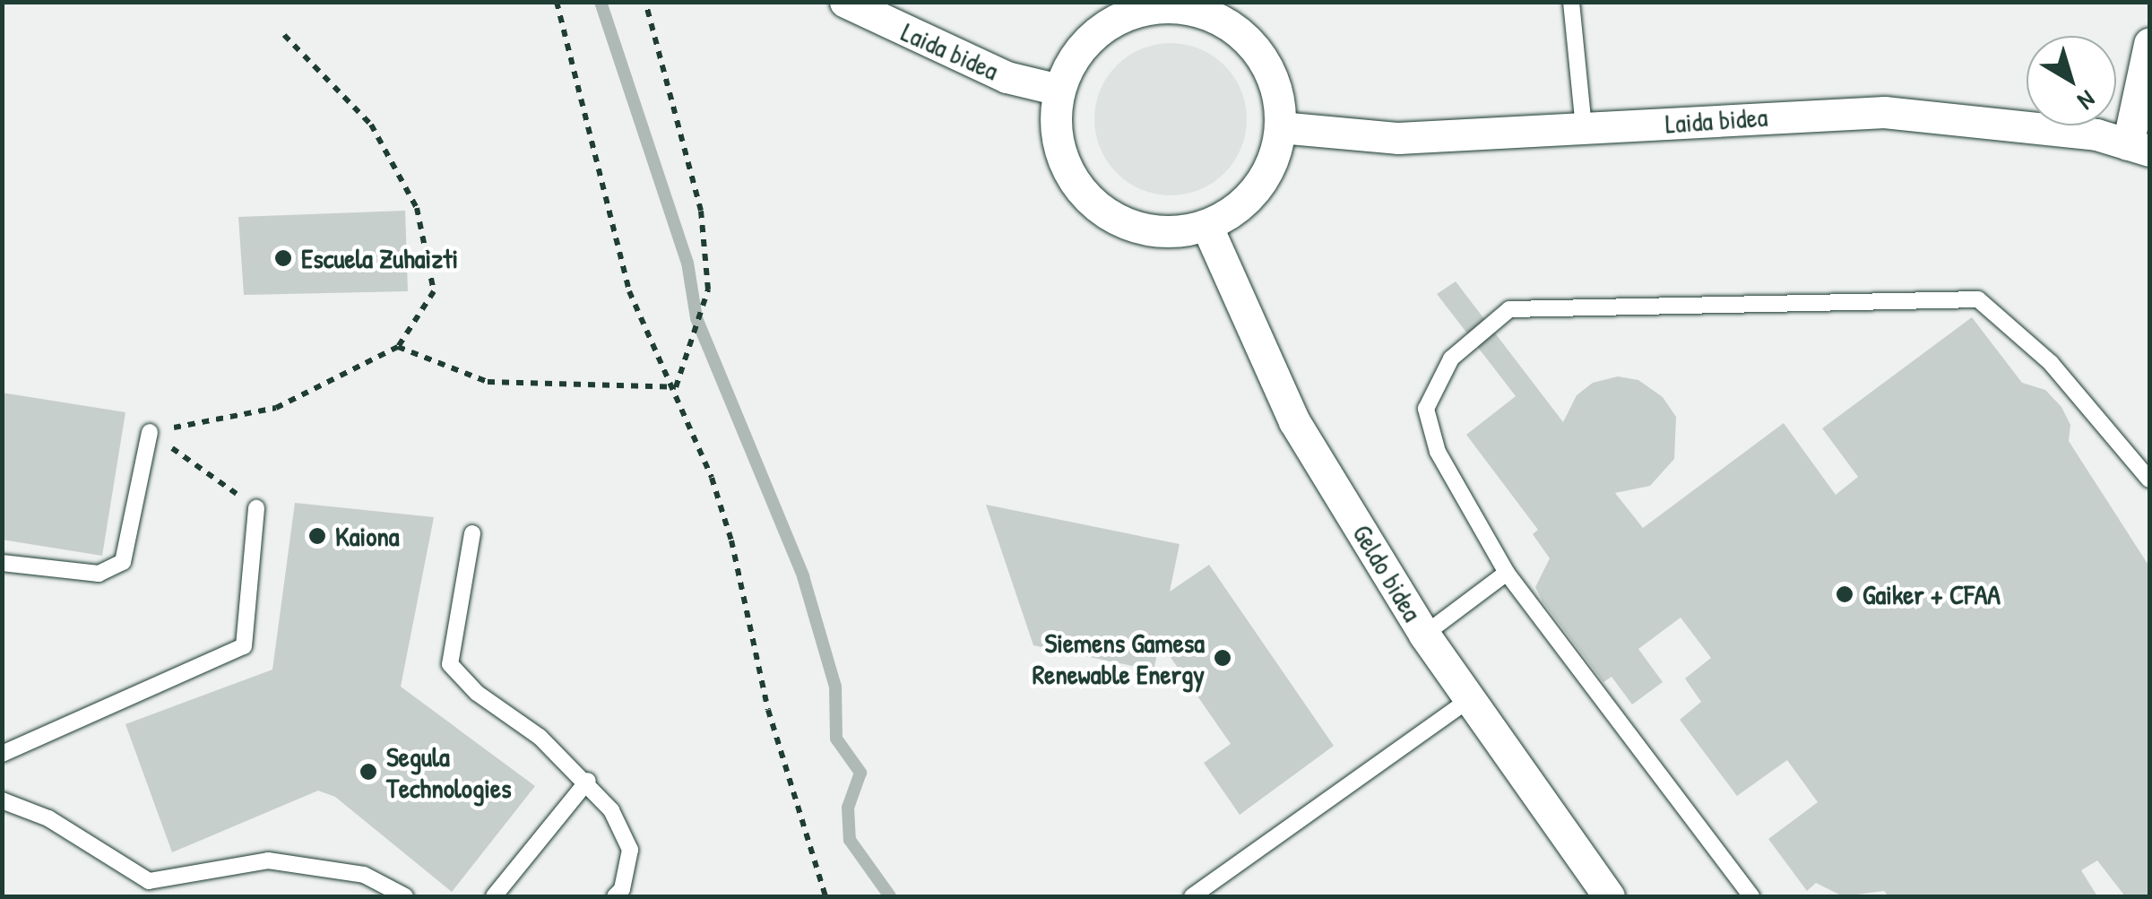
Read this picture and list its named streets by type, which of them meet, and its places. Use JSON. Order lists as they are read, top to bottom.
{
  "streets": {
    "street": ["Laida bidea", "Geldo bidea"]
  },
  "crossings": [
    ["Laida bidea", "Geldo bidea"]
  ],
  "places": [
    "Escuela Zuhaizti",
    "Kaiona",
    "Gaiker + CFAA",
    "Siemens Gamesa Renewable Energy",
    "Segula Technologies"
  ],
  "north": "bottom right"
}
